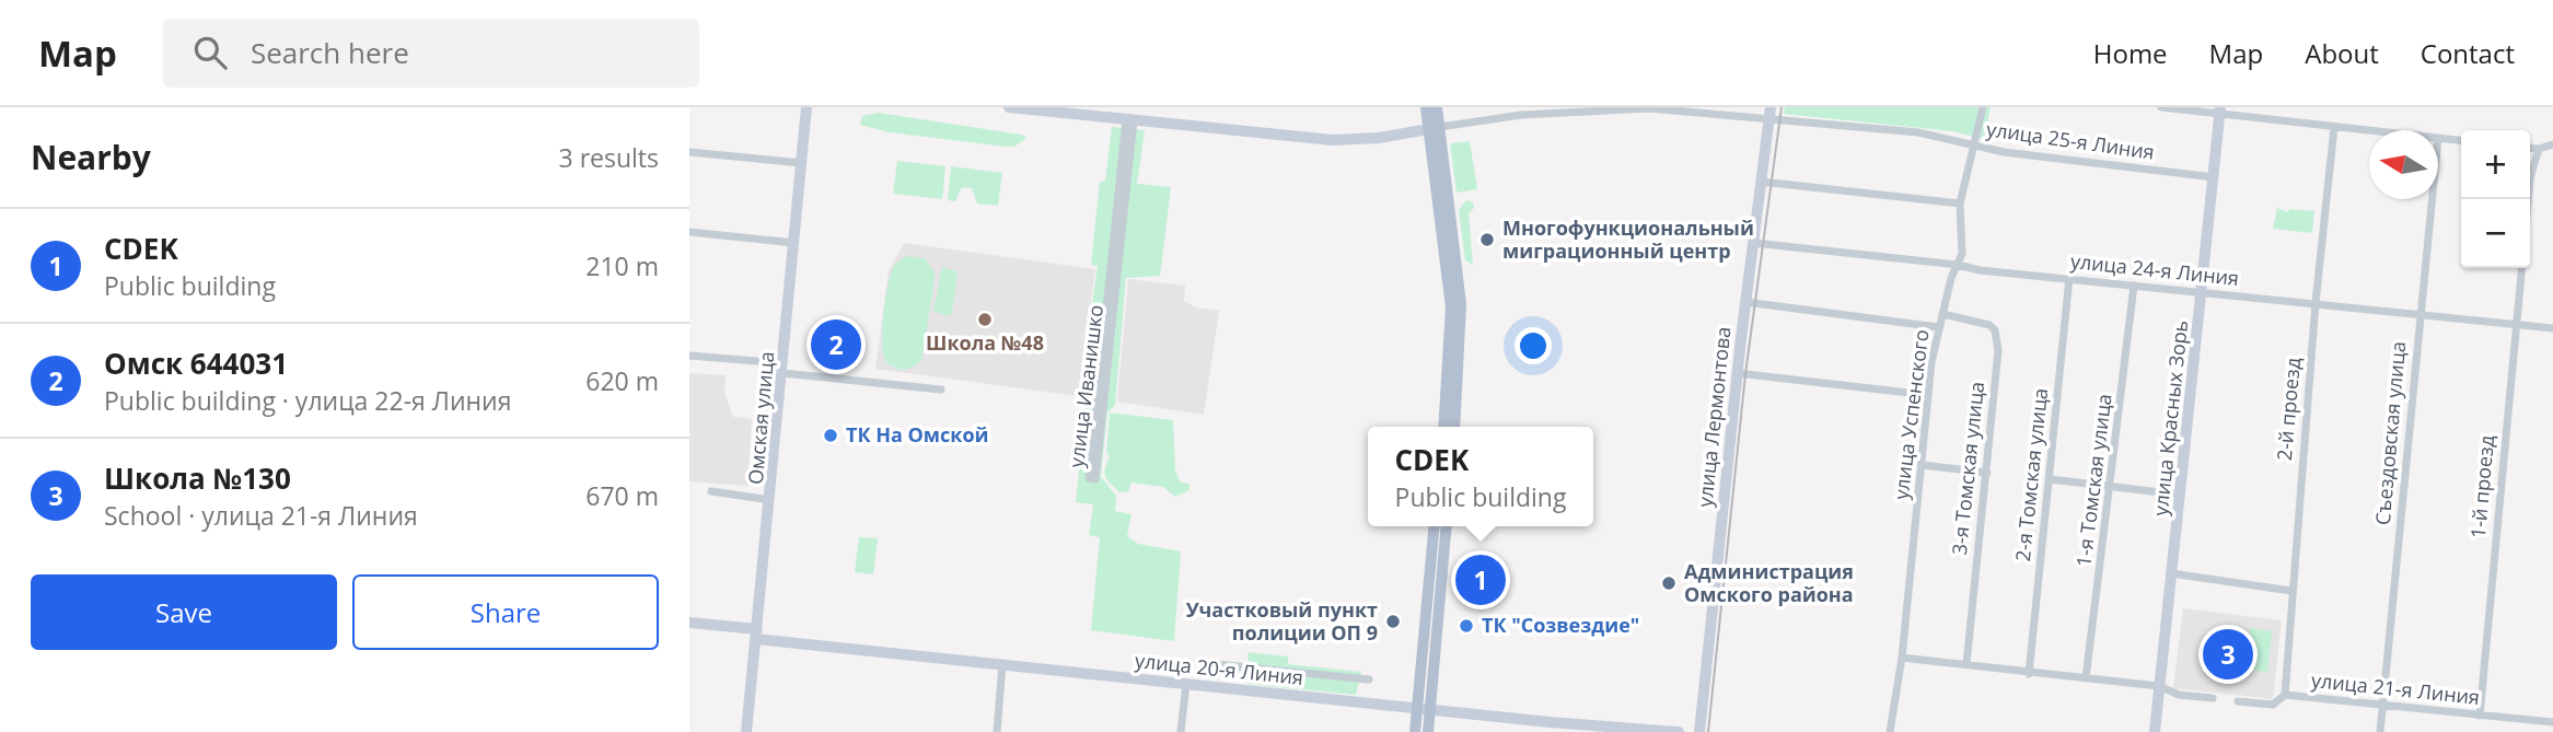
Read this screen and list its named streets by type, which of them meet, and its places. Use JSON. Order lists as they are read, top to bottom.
{
  "streets": {
    "main road": [
      "улица 25-я Линия",
      "улица Лермонтова",
      "Омская улица",
      "улица Красных Зорь",
      "улица 20-я Линия"
    ],
    "street": [
      "улица 24-я Линия",
      "улица Иванишко",
      "2-й проезд",
      "улица Успенского",
      "Съездовская улица",
      "3-я Томская улица",
      "2-я Томская улица",
      "1-я Томская улица",
      "1-й проезд",
      "улица 21-я Линия"
    ]
  },
  "crossings": [
    ["улица 25-я Линия", "улица Иванишко"],
    ["улица 25-я Линия", "улица Успенского"],
    ["улица 25-я Линия", "улица Лермонтова"],
    ["улица 25-я Линия", "улица Красных Зорь"],
    ["улица 24-я Линия", "2-й проезд"],
    ["улица 24-я Линия", "улица Успенского"],
    ["улица 24-я Линия", "улица Лермонтова"],
    ["улица 24-я Линия", "улица Красных Зорь"],
    ["улица 24-я Линия", "Съездовская улица"],
    ["улица 24-я Линия", "2-я Томская улица"],
    ["улица 24-я Линия", "1-я Томская улица"],
    ["улица 24-я Линия", "1-й проезд"],
    ["2-й проезд", "улица 21-я Линия"],
    ["улица Успенского", "3-я Томская улица"],
    ["Омская улица", "улица 20-я Линия"],
    ["Съездовская улица", "улица 21-я Линия"],
    ["1-й проезд", "улица 21-я Линия"]
  ],
  "places": [
    "Многофункциональный миграционный центр",
    "Школа №48",
    "ТК На Омской",
    "Администрация Омского района",
    "Участковый пункт полиции ОП 9",
    "ТК \"Созвездие\""
  ],
  "north": "left",
  "page": {
    "header": "Map",
    "search": "Search here",
    "nav": [
      "Home",
      "Map",
      "About",
      "Contact"
    ],
    "heading": ["Nearby", "3 results"],
    "map_buttons": ["+", "−"],
    "list": [
      {
        "mark": "1",
        "name": "CDEK",
        "note": "Public building",
        "value": "210 m"
      },
      {
        "mark": "2",
        "name": "Омск 644031",
        "note": "Public building · улица 22-я Линия",
        "value": "620 m"
      },
      {
        "mark": "3",
        "name": "Школа №130",
        "note": "School · улица 21-я Линия",
        "value": "670 m"
      }
    ],
    "pins": ["2", "1", "3"],
    "popup": ["CDEK", "Public building"],
    "buttons": ["Save", "Share"]
  }
}
